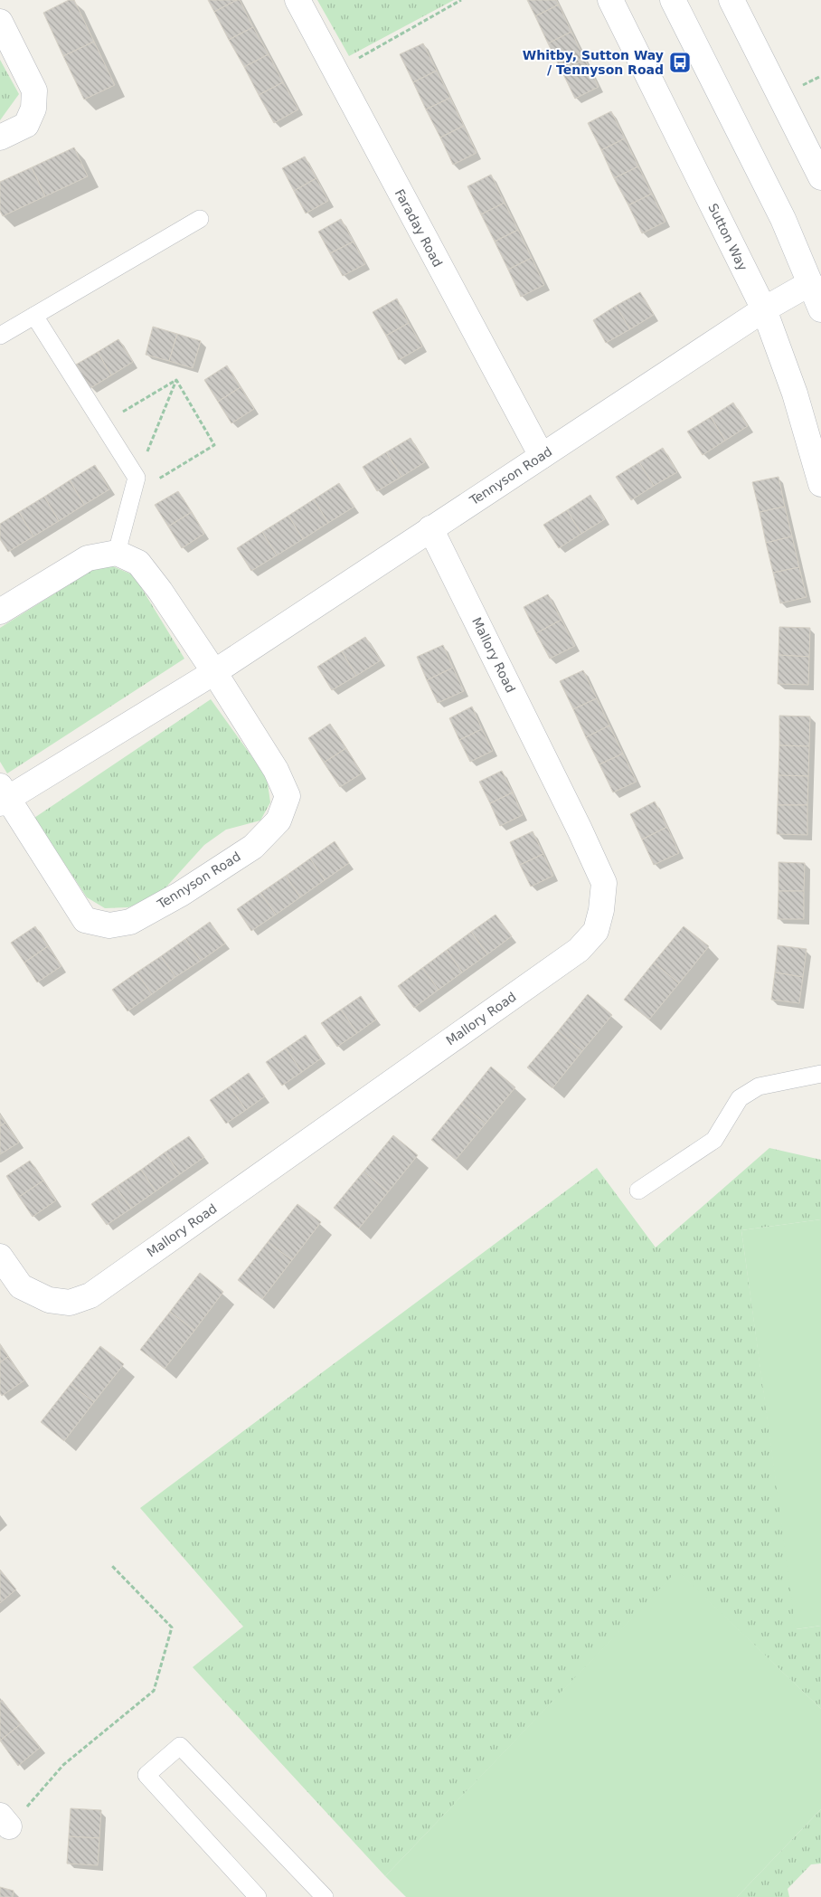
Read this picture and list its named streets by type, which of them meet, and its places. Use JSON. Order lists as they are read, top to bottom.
{
  "streets": {
    "street": [
      "Faraday Road",
      "Sutton Way",
      "Tennyson Road",
      "Mallory Road"
    ]
  },
  "crossings": [
    ["Faraday Road", "Tennyson Road"],
    ["Sutton Way", "Tennyson Road"],
    ["Tennyson Road", "Mallory Road"]
  ],
  "places": {
    "bus stop": ["Whitby, Sutton Way / Tennyson Road"]
  }
}
